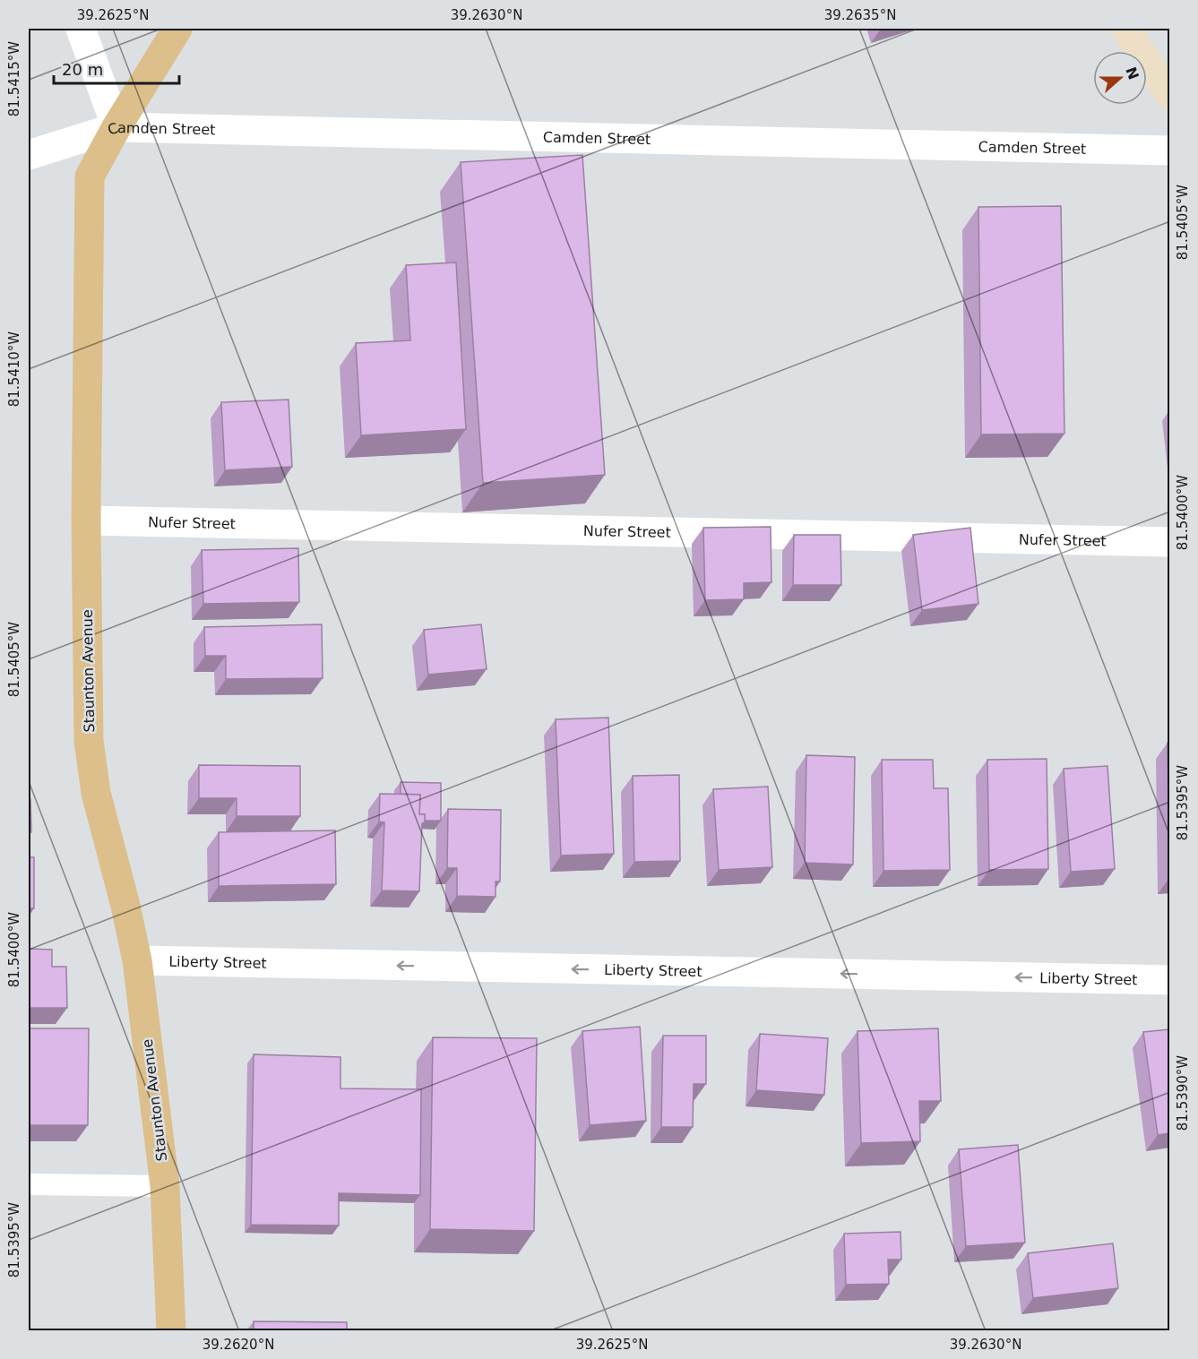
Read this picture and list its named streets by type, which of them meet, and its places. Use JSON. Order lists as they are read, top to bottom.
{
  "streets": {
    "main road": ["Staunton Avenue"],
    "street": ["Camden Street", "Nufer Street", "Liberty Street"]
  },
  "crossings": [
    ["Camden Street", "Staunton Avenue"],
    ["Nufer Street", "Staunton Avenue"],
    ["Staunton Avenue", "Liberty Street"]
  ],
  "one_way": ["Liberty Street"],
  "scale_bar": "20 m",
  "north": "right",
  "coordinates": [
    "39.2625°N",
    "39.2630°N",
    "39.2635°N",
    "81.5415°W",
    "81.5405°W",
    "81.5410°W",
    "81.5400°W",
    "81.5395°W",
    "81.5390°W",
    "39.2620°N"
  ]
}
